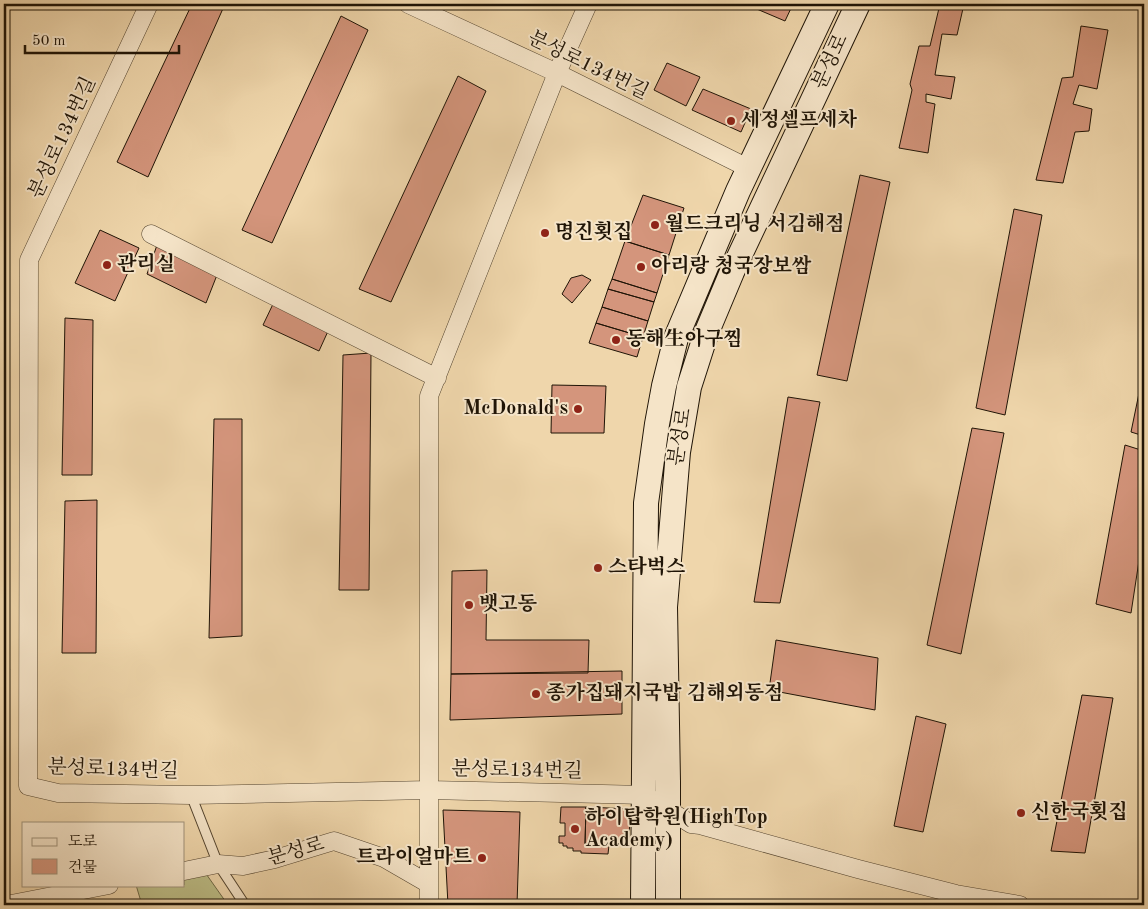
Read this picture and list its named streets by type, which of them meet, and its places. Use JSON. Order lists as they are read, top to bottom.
{
  "streets": {
    "main road": ["분성로"],
    "street": ["분성로134번길"]
  },
  "crossings": [
    ["분성로", "분성로134번길"]
  ],
  "places": [
    "세정셀프세차",
    "월드크리닝 서김해점",
    "명진횟집",
    "관리실",
    "아리랑 청국장보쌈",
    "동해生아구찜",
    "McDonald's",
    "스타벅스",
    "뱃고동",
    "종가집돼지국밥 김해외동점",
    "신한국횟집",
    "하이탑학원(HighTop Academy)",
    "트라이얼마트"
  ],
  "legend": ["도로", "건물"],
  "scale_bar": "50 m"
}
